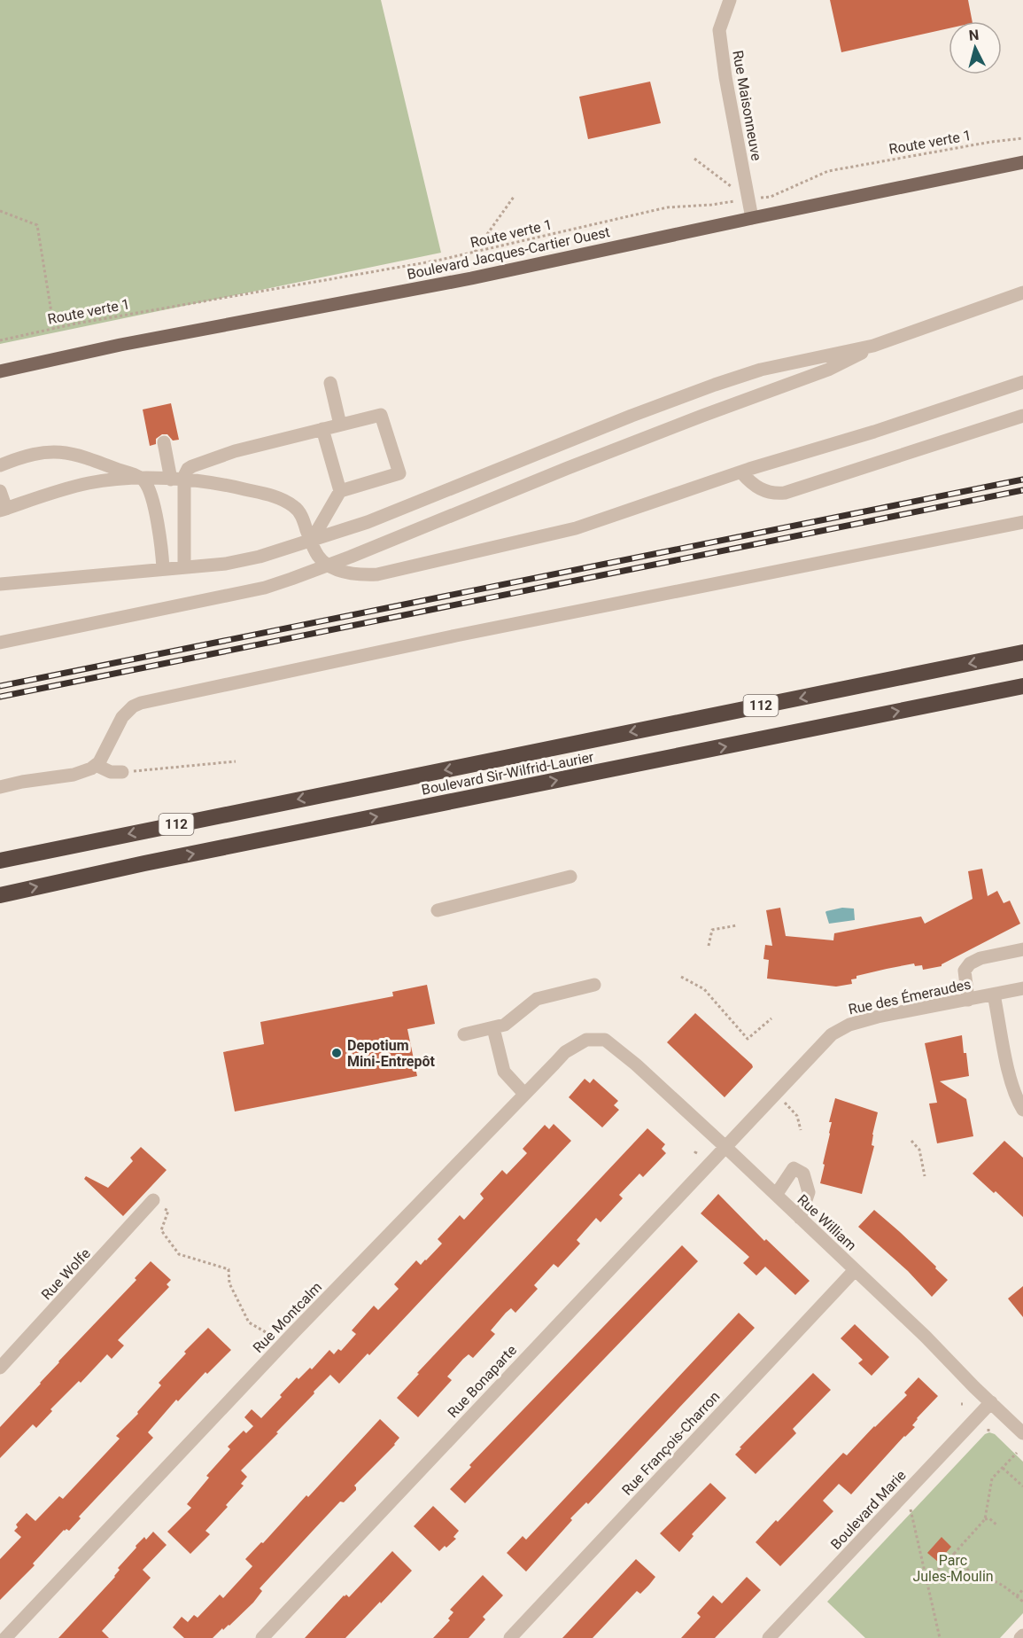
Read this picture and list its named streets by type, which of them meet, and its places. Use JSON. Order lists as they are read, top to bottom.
{
  "streets": {
    "highway": ["112", "Boulevard Sir-Wilfrid-Laurier"],
    "main road": ["Boulevard Jacques-Cartier Ouest"],
    "street": [
      "Rue Maisonneuve",
      "Rue des Émeraudes",
      "Rue William",
      "Rue Wolfe",
      "Rue Montcalm",
      "Rue Bonaparte",
      "Rue François-Charron",
      "Boulevard Marie"
    ],
    "path": ["Route verte 1"]
  },
  "crossings": [
    ["Rue Maisonneuve", "Route verte 1"],
    ["Rue Maisonneuve", "Boulevard Jacques-Cartier Ouest"],
    ["Rue des Émeraudes", "Rue William"],
    ["Rue des Émeraudes", "Rue Bonaparte"],
    ["Rue William", "Rue Montcalm"],
    ["Rue William", "Rue Bonaparte"],
    ["Rue William", "Rue François-Charron"],
    ["Rue William", "Boulevard Marie"]
  ],
  "parks": ["Parc Jules-Moulin"],
  "places": ["Depotium Mini-Entrepôt"],
  "north": "top"
}
